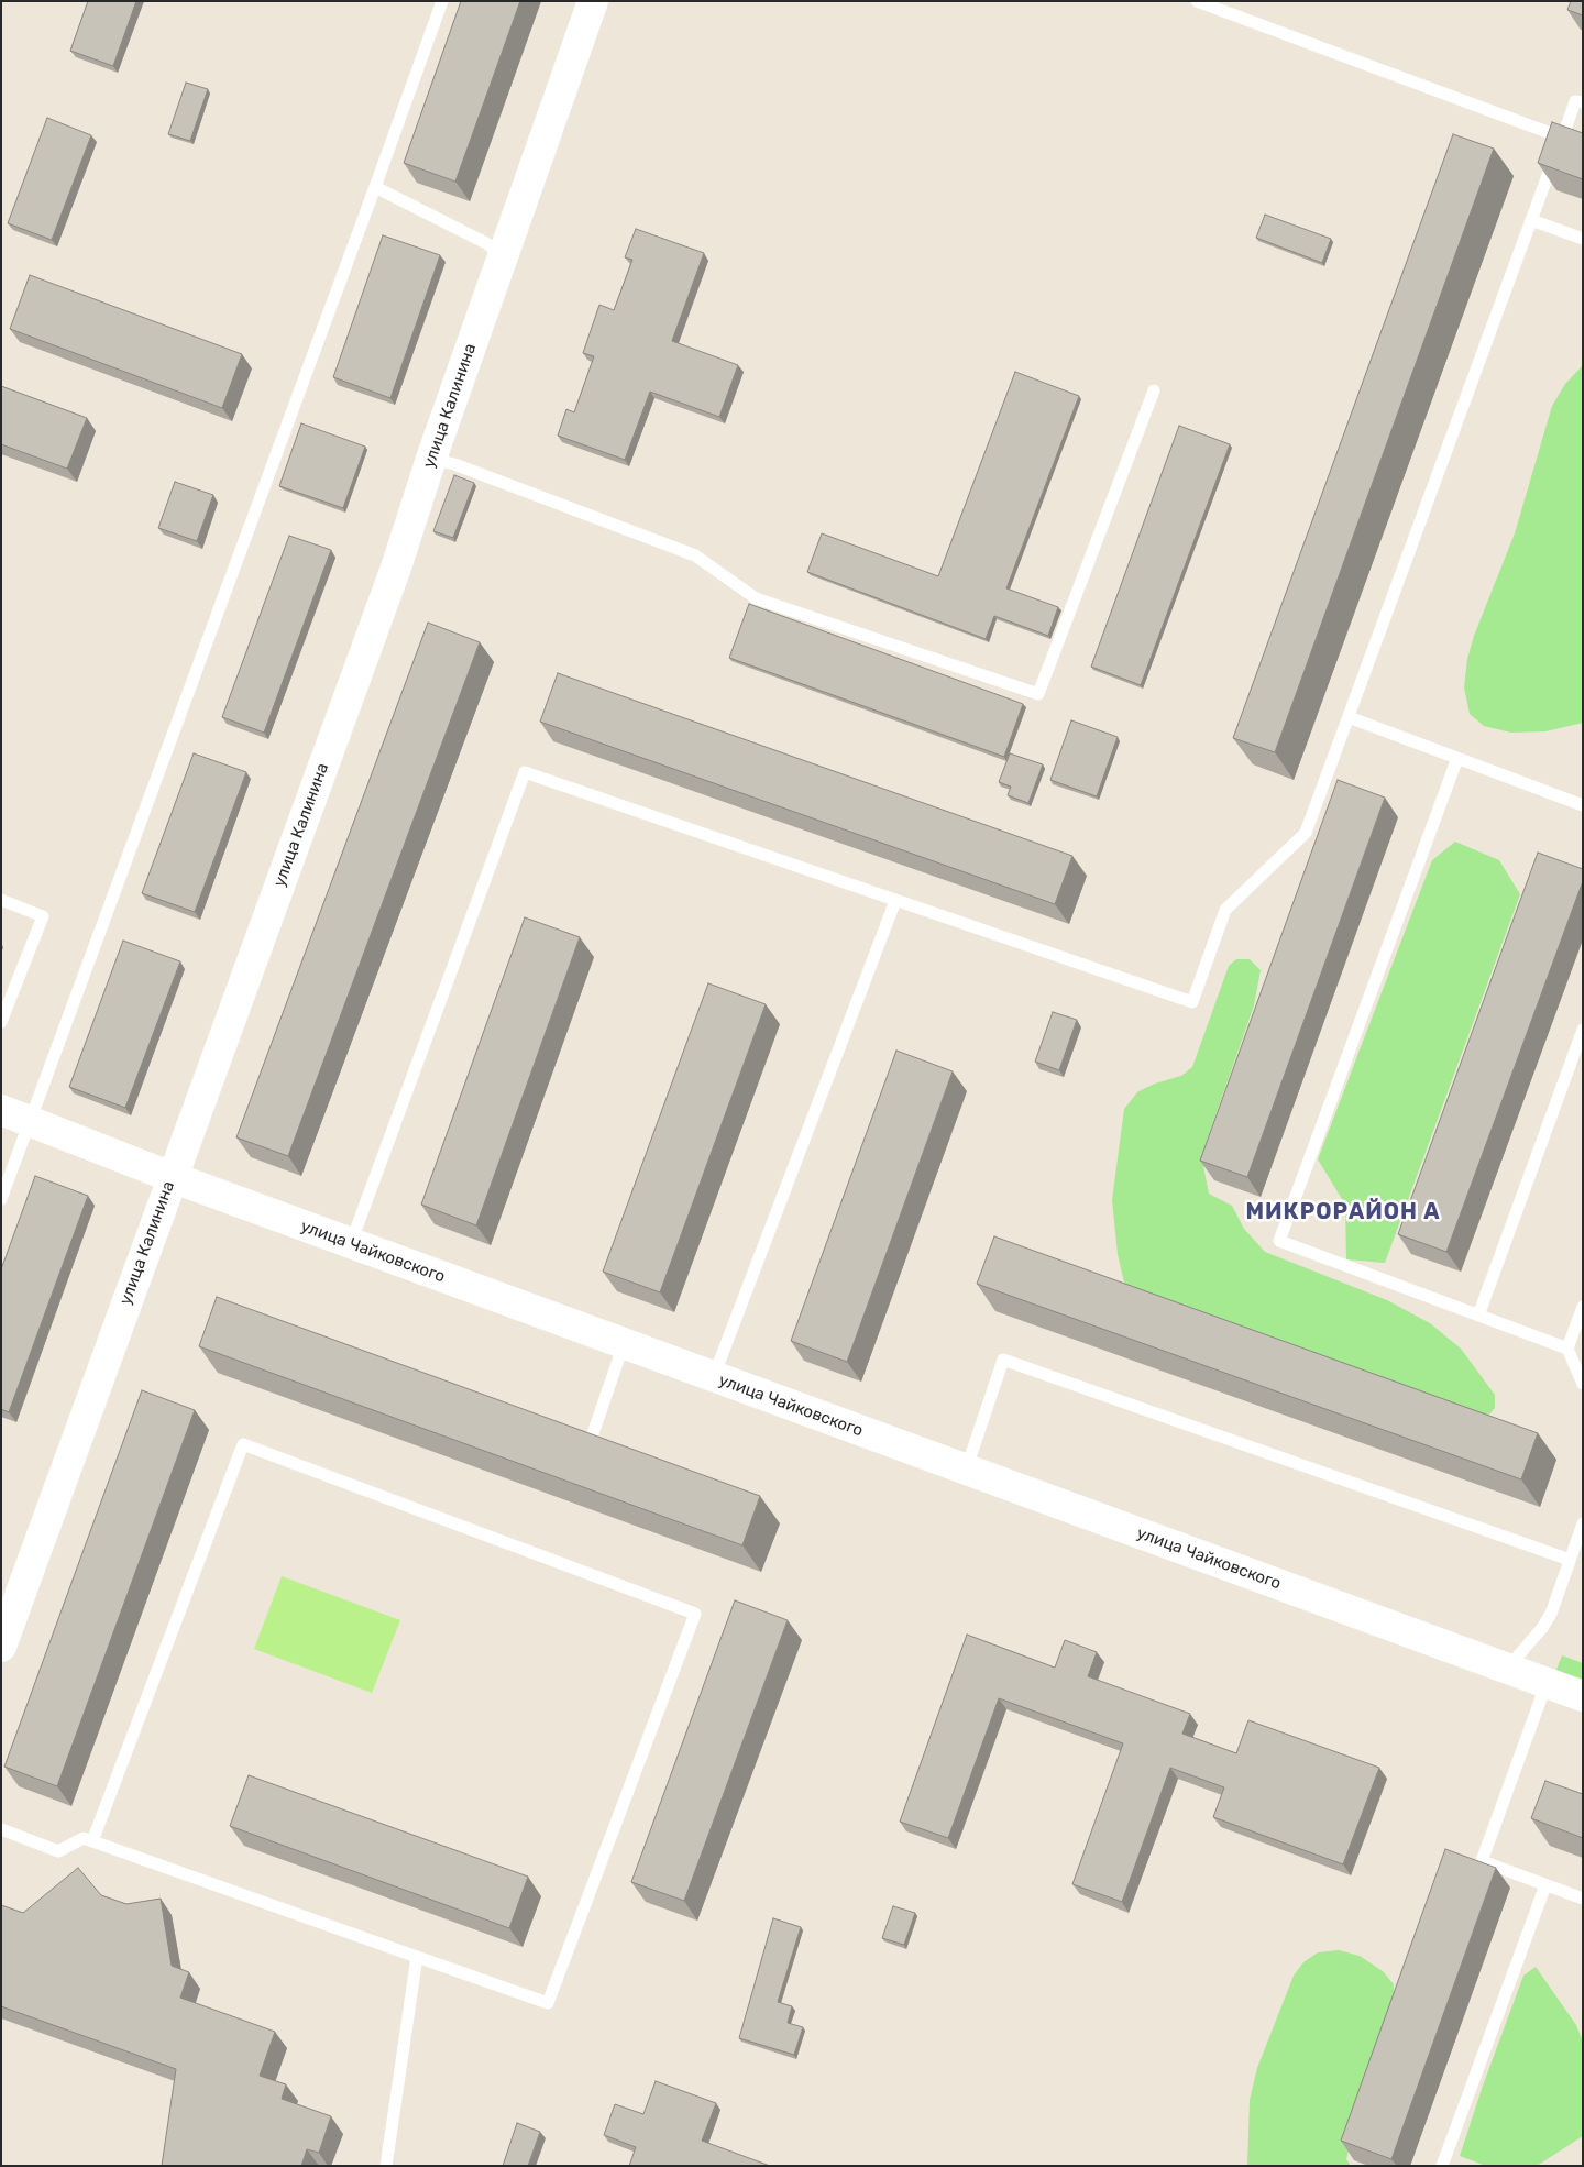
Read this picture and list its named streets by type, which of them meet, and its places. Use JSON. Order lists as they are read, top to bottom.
{
  "streets": {
    "street": ["улица Калинина", "улица Чайковского"]
  },
  "crossings": [
    ["улица Калинина", "улица Чайковского"]
  ],
  "districts": ["МИКРОРАЙОН А"]
}
